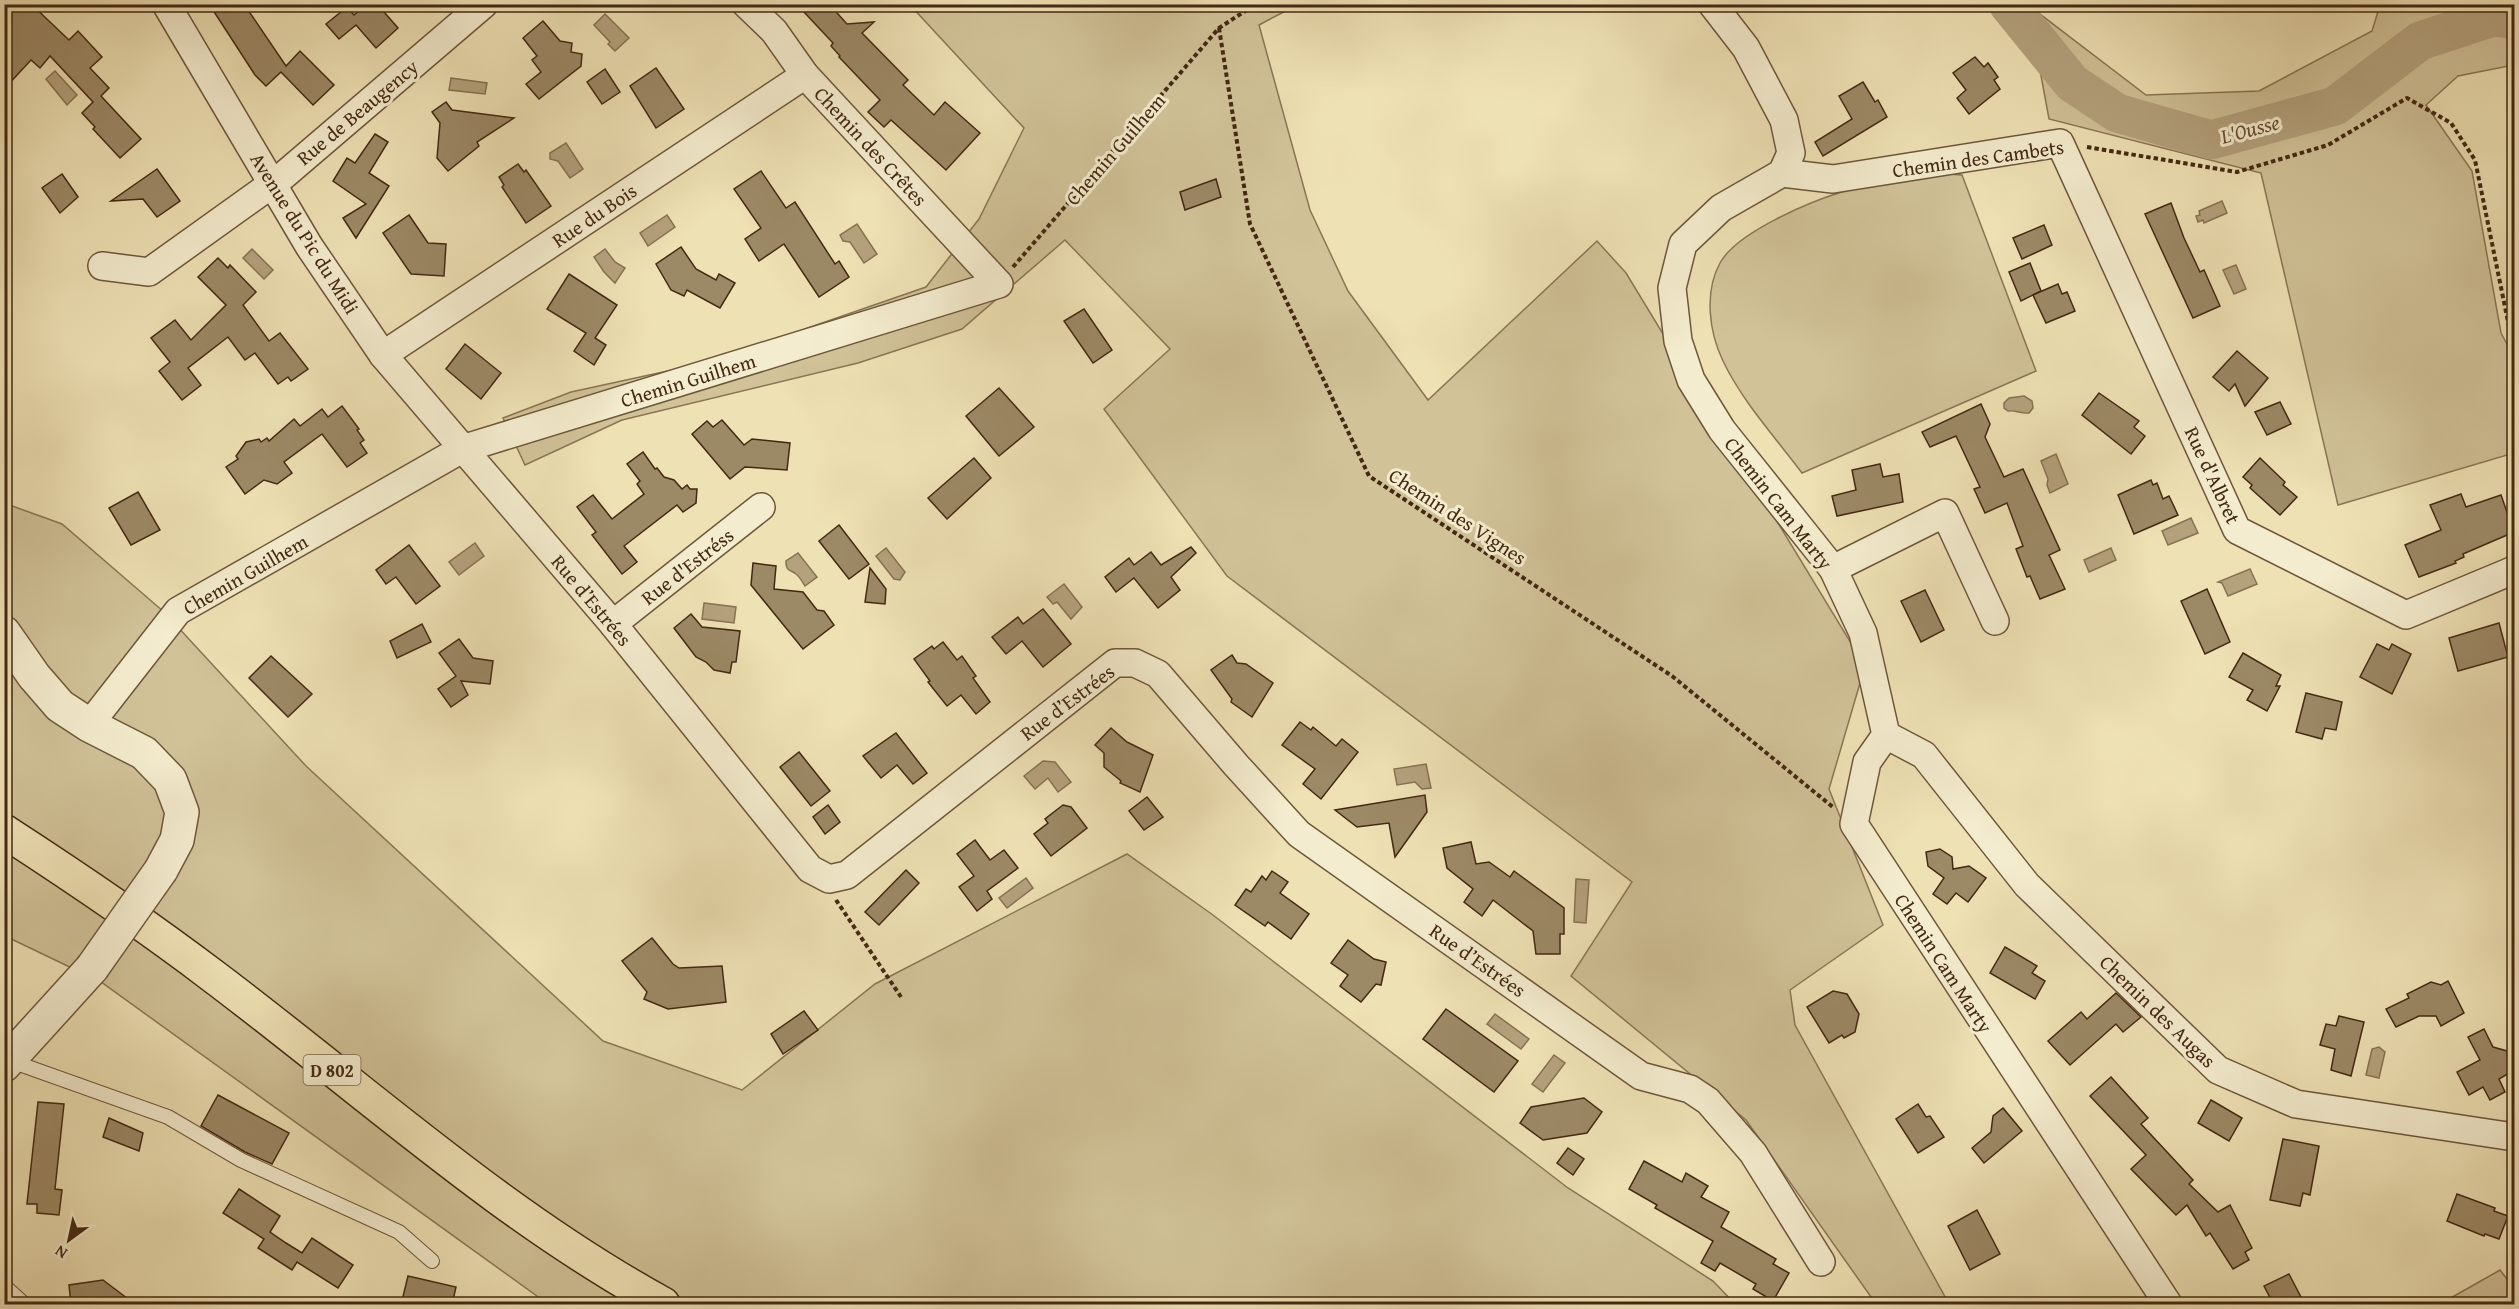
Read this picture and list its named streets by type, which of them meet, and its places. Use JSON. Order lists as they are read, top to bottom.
{
  "streets": {
    "main road": ["D 802"],
    "street": [
      "Rue de Beaugency",
      "Chemin des Crêtes",
      "Chemin Guilhem",
      "Chemin des Cambets",
      "Rue du Bois",
      "Avenue du Pic du Midi",
      "Rue d'Albret",
      "Chemin Cam Marty",
      "Rue d'Estréss",
      "Rue d’Estrées",
      "Chemin des Augas"
    ],
    "path": ["Chemin des Vignes"]
  },
  "crossings": [
    ["Rue de Beaugency", "Avenue du Pic du Midi"],
    ["Chemin des Crêtes", "Chemin Guilhem"],
    ["Chemin des Crêtes", "Rue du Bois"],
    ["Chemin Guilhem", "Avenue du Pic du Midi"],
    ["Chemin Guilhem", "Chemin des Vignes"],
    ["Chemin Guilhem", "Rue d’Estrées"],
    ["Chemin des Cambets", "Rue d'Albret"],
    ["Chemin des Cambets", "Chemin Cam Marty"],
    ["Rue du Bois", "Avenue du Pic du Midi"],
    ["Avenue du Pic du Midi", "Rue d’Estrées"],
    ["Chemin Cam Marty", "Chemin des Vignes"],
    ["Chemin Cam Marty", "Chemin des Augas"],
    ["Rue d'Estréss", "Rue d’Estrées"]
  ],
  "water": ["L'Ousse"],
  "north": "bottom left"
}
